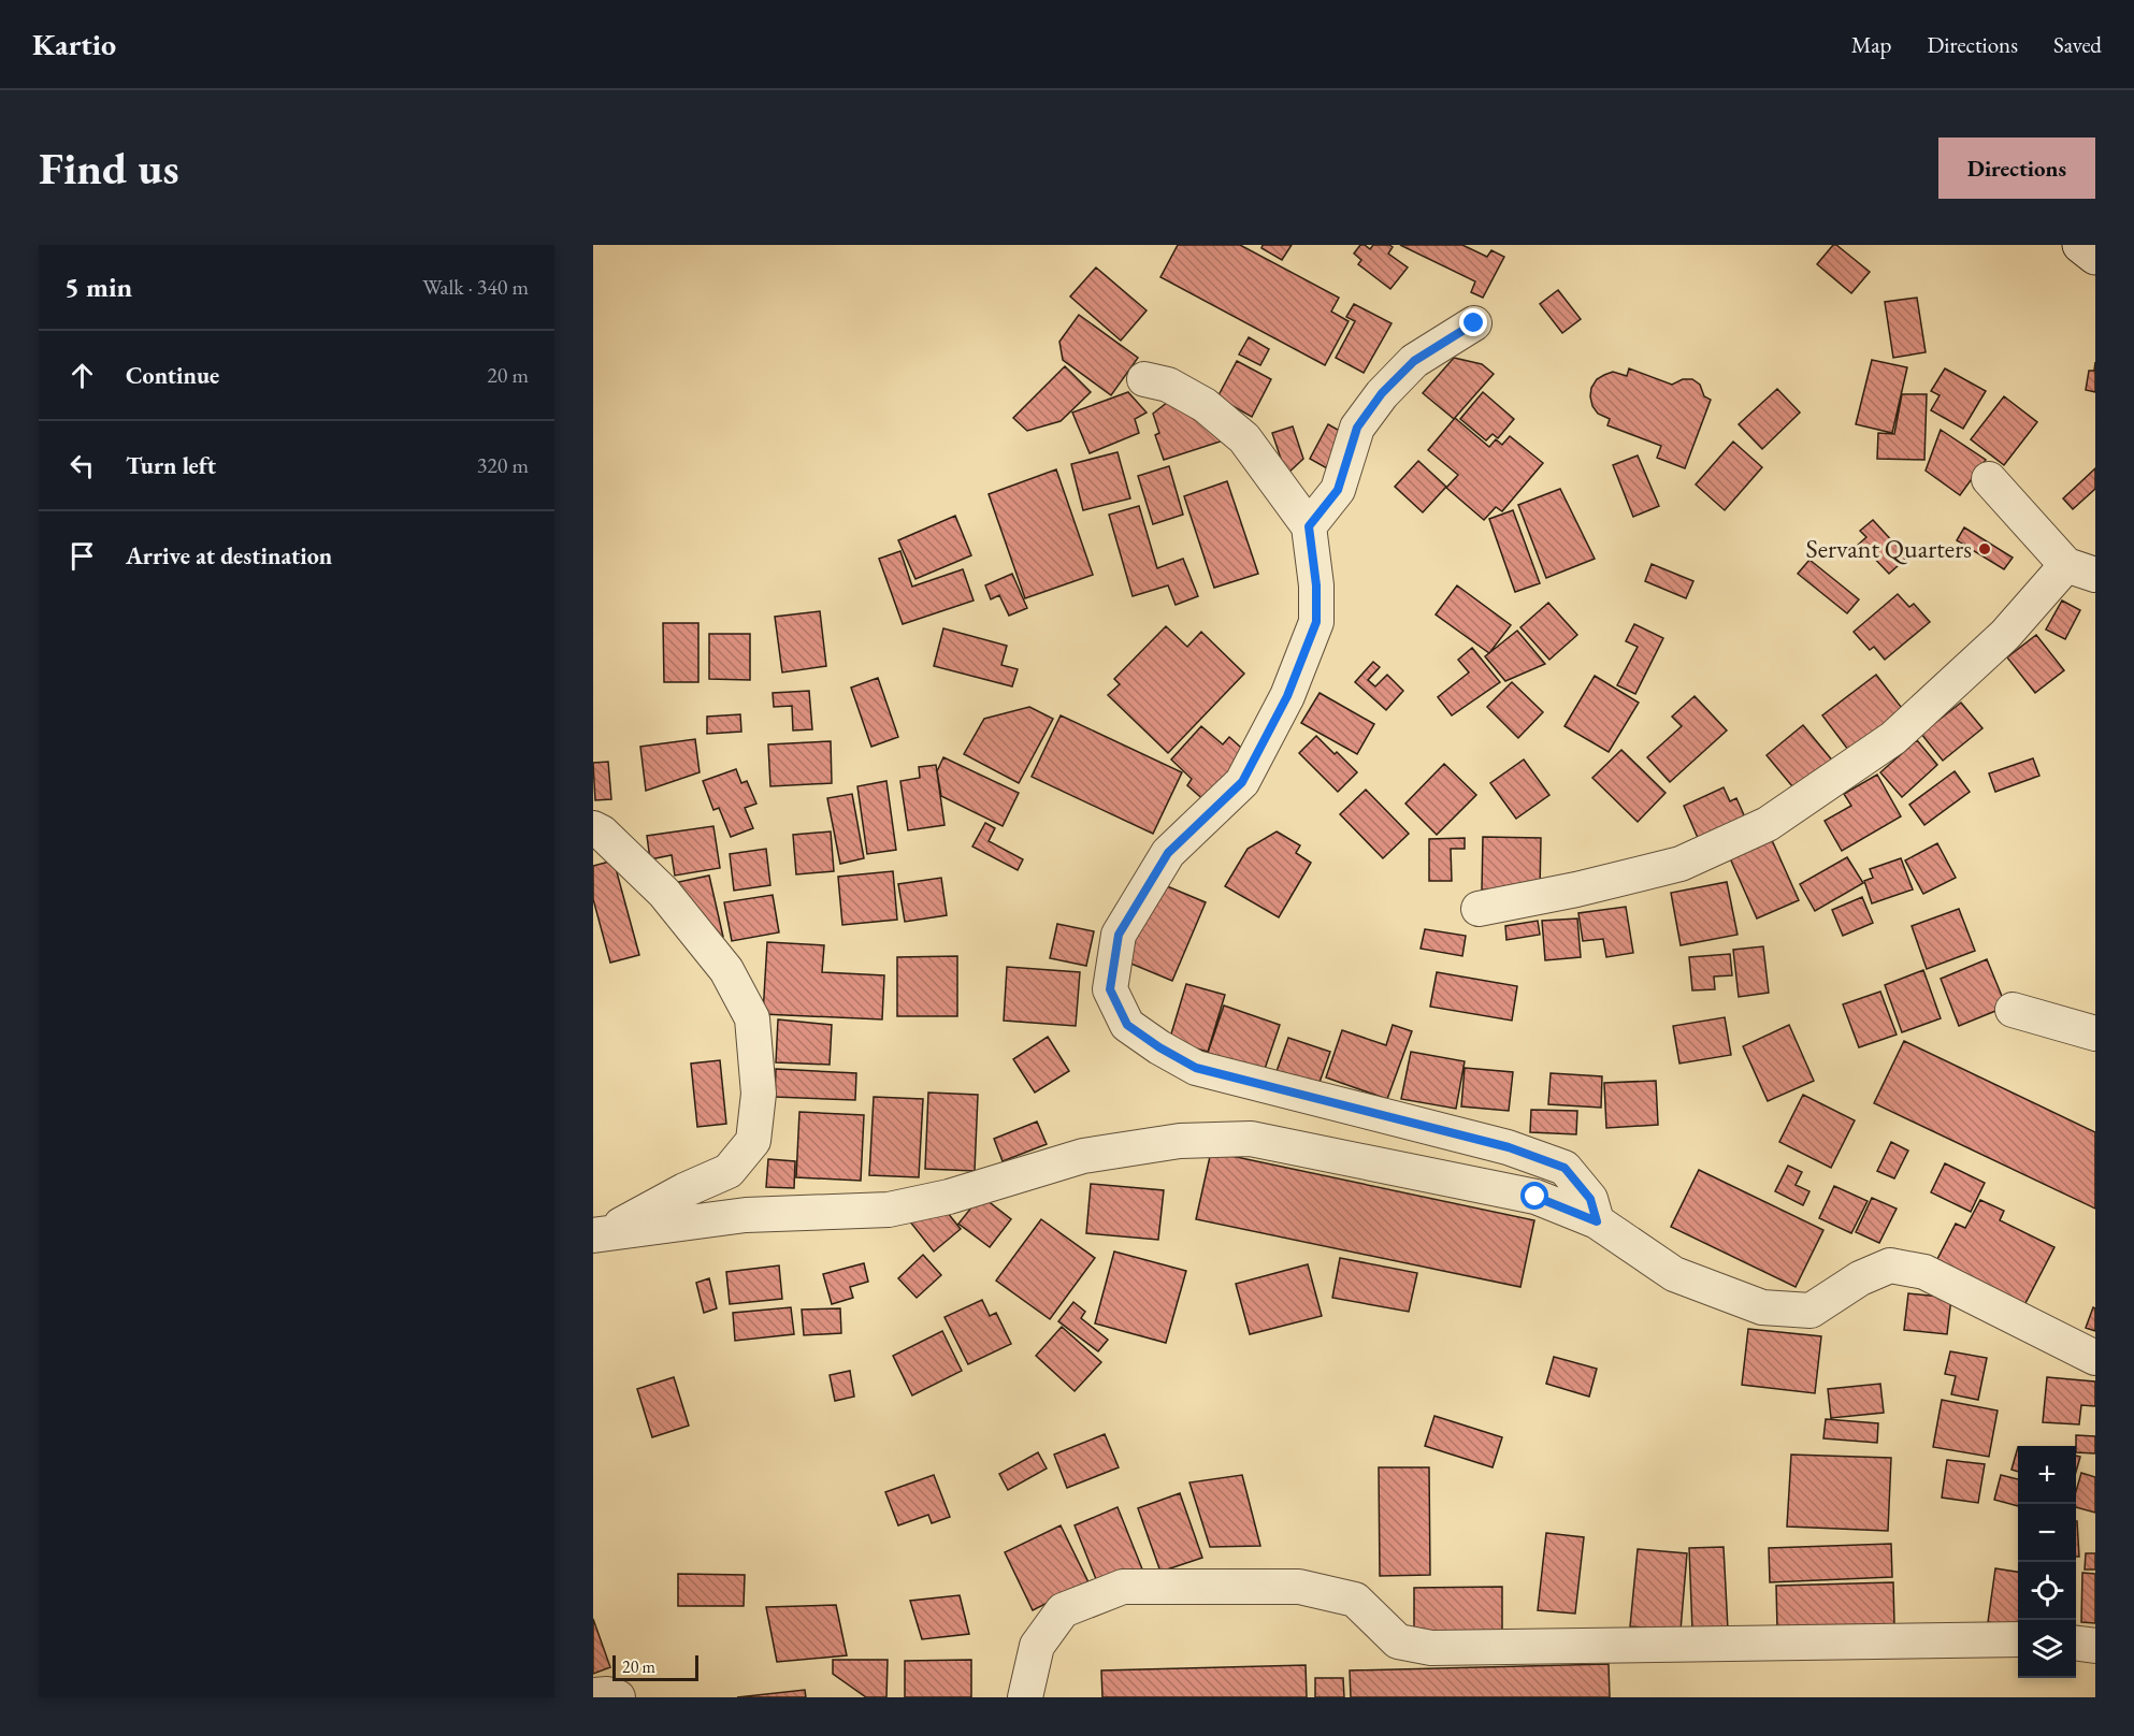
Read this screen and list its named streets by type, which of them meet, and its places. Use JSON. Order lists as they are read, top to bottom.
{
  "places": ["Servant Quarters"],
  "scale_bar": "20 m",
  "page": {
    "header": "Kartio",
    "nav": ["Map", "Directions", "Saved"],
    "buttons": "Directions",
    "title": "Find us",
    "heading": ["5 min", "Walk · 340 m"],
    "list": [
      ["Continue", "20 m"],
      ["Turn left", "320 m"],
      "Arrive at destination"
    ],
    "map_buttons": ["+", "−"],
    "scale": "20 m"
  }
}
